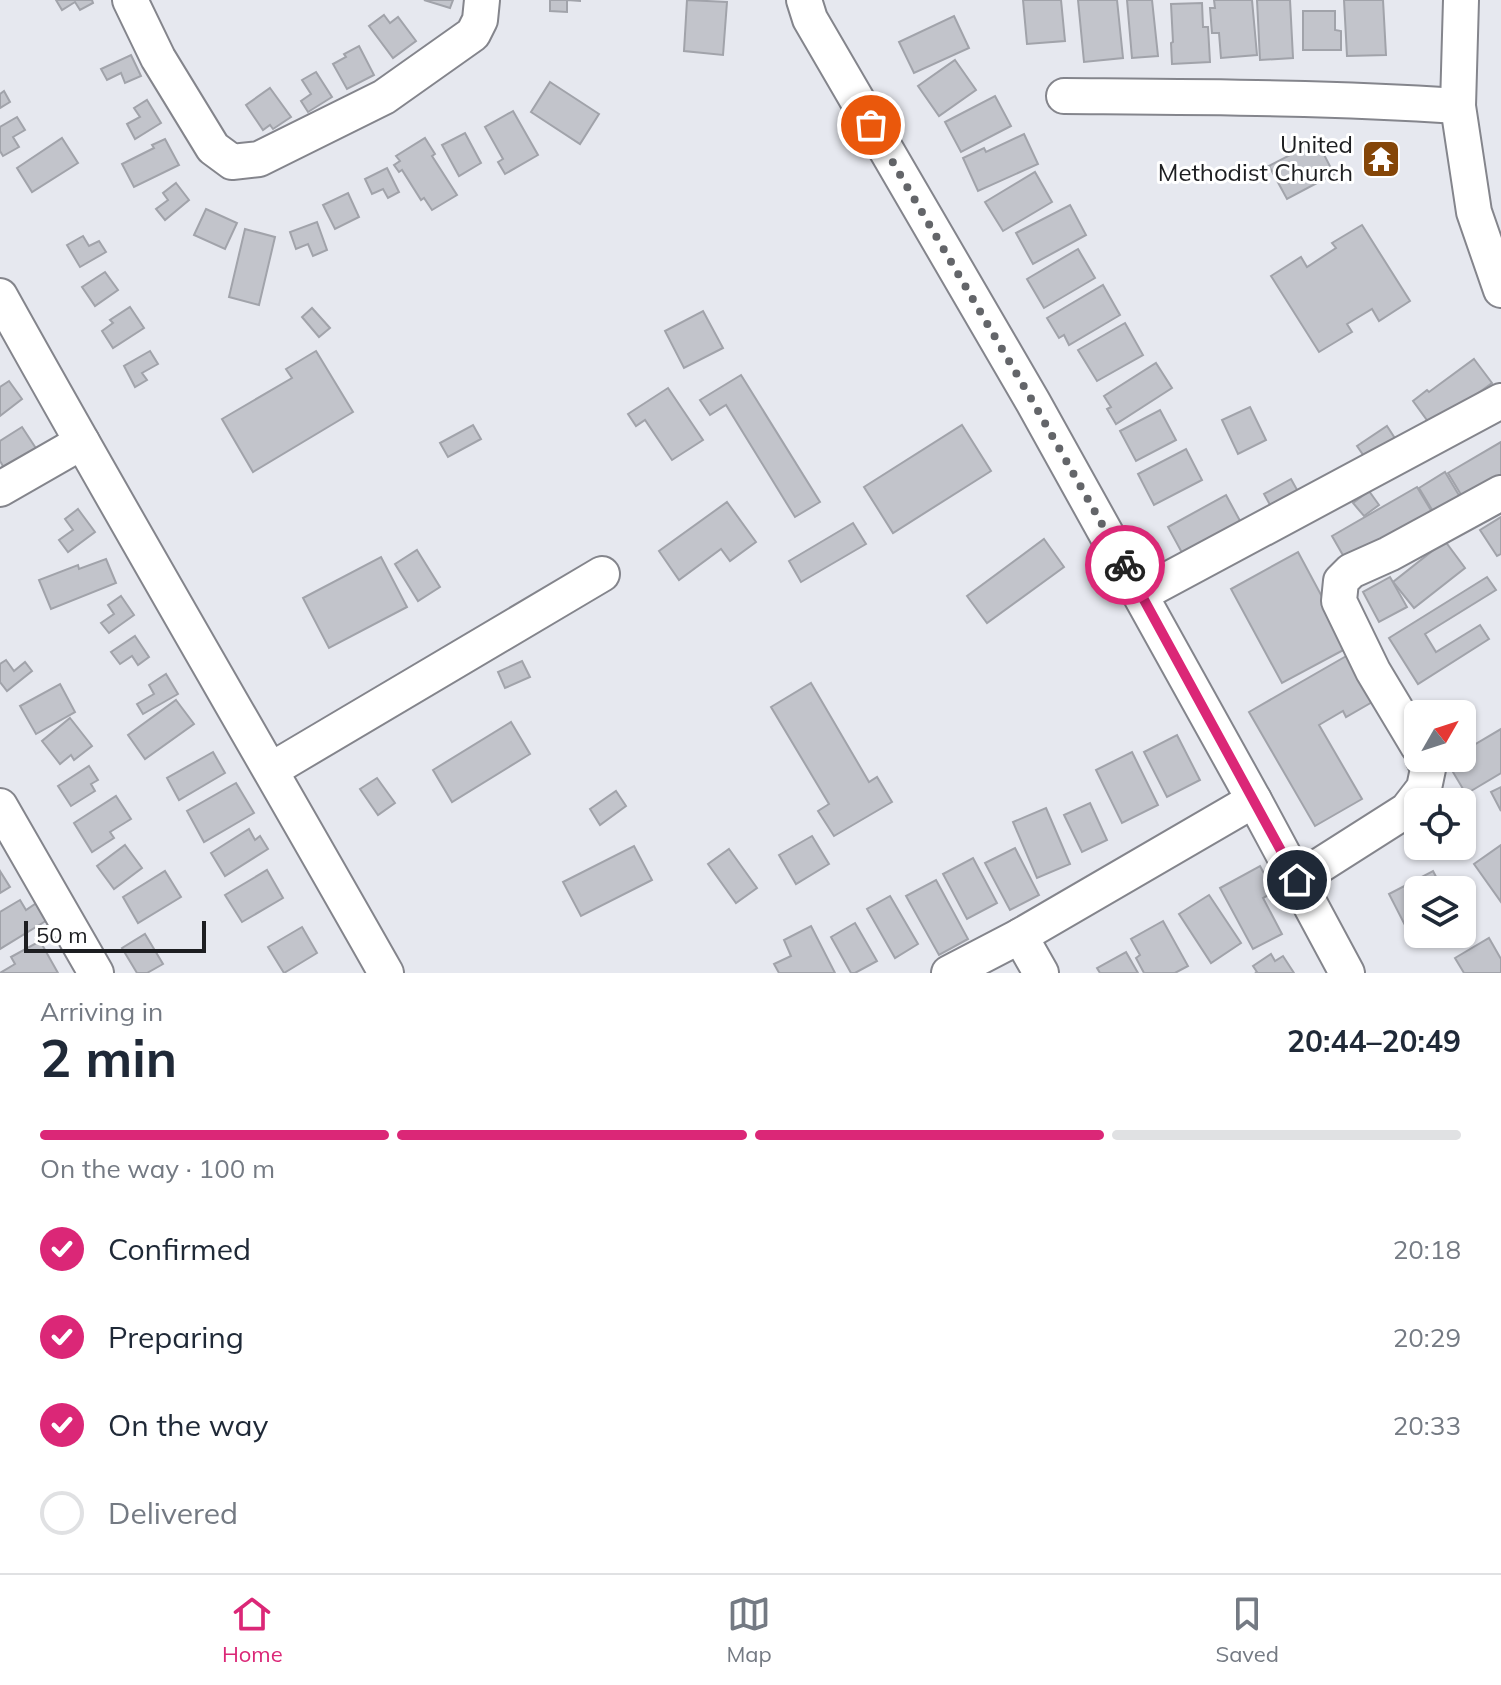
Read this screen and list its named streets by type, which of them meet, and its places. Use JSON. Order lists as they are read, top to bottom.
{
  "places": {
    "temple": ["United Methodist Church"]
  },
  "scale_bar": "50 m",
  "north": "top right",
  "page": {
    "scale": "50 m",
    "heading": ["2 min", "Arriving in", "20:44–20:49"],
    "bar": "On the way · 100 m",
    "list": [
      ["Confirmed", "20:18"],
      ["Preparing", "20:29"],
      ["On the way", "20:33"],
      "Delivered"
    ],
    "tabs": ["Home", "Map", "Saved"]
  }
}
